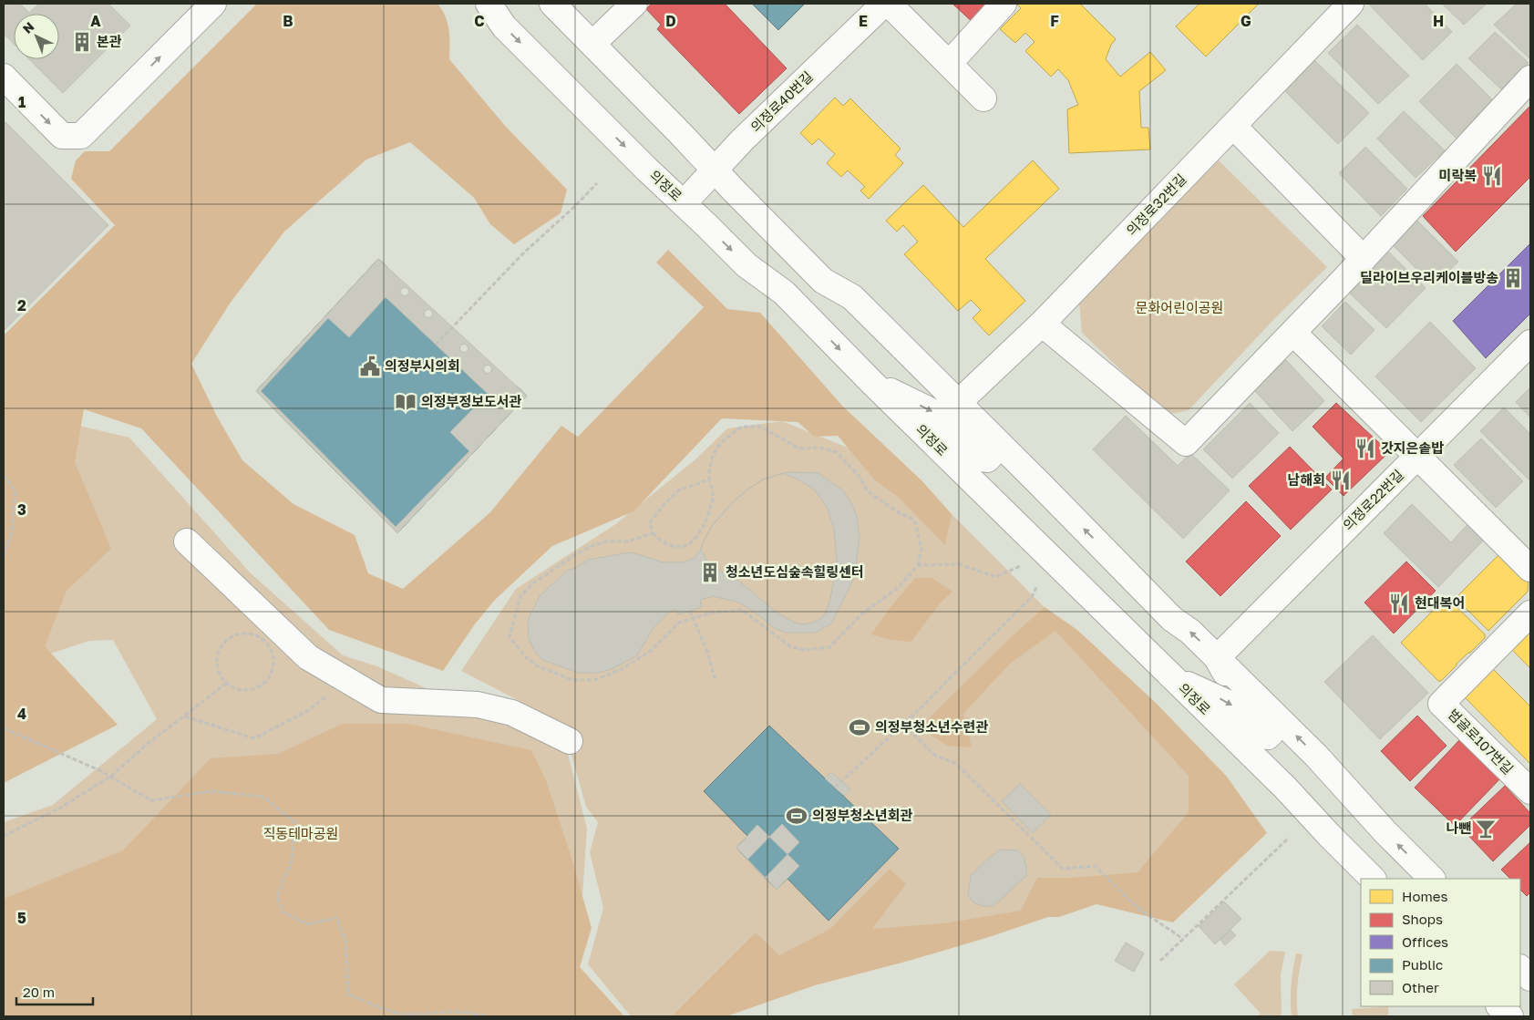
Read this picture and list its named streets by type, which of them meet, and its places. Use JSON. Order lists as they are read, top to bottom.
{
  "streets": {
    "street": [
      "의정로40번길",
      "의정로",
      "의정로32번길",
      "의정로22번길",
      "범골로107번길"
    ]
  },
  "crossings": [
    ["의정로40번길", "의정로"]
  ],
  "parks": ["문화어린이공원", "직동테마공원"],
  "places": {
    "building": ["본관", "딜라이브우리케이블방송", "청소년도심숲속힐링센터"],
    "restaurant": [
      "미락복",
      "갓지은솥밥",
      "남해회",
      "현대복어"
    ],
    "public building": ["의정부시의회"],
    "library": ["의정부정보도서관"],
    "sports": ["의정부청소년수련관", "의정부청소년회관"],
    "bar": ["나뺀"]
  },
  "legend": [
    "Homes",
    "Shops",
    "Offices",
    "Public",
    "Other"
  ],
  "scale_bar": "20 m",
  "north": "top left",
  "grid": {
    "columns": [
      "A",
      "B",
      "C",
      "D",
      "E",
      "F",
      "G",
      "H"
    ],
    "rows": [
      "1",
      "2",
      "3",
      "4",
      "5"
    ]
  }
}
